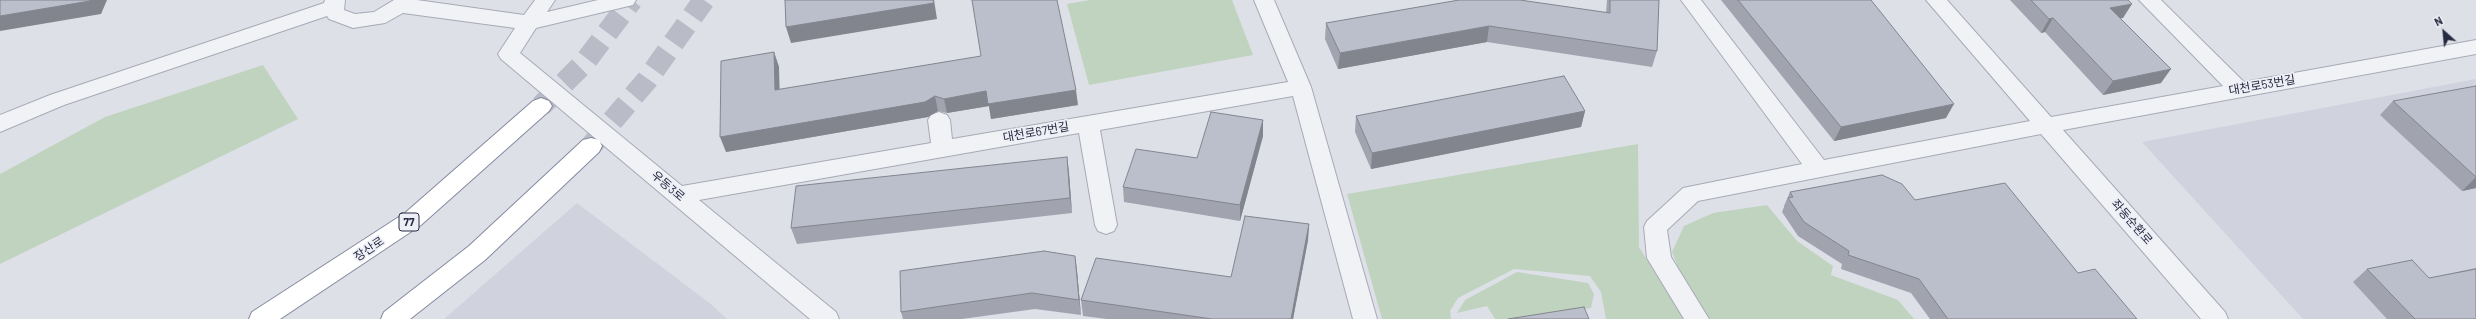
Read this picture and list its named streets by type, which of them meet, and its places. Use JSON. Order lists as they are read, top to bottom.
{
  "streets": {
    "highway": ["77", "장산로"],
    "street": [
      "대천로53번길",
      "대천로67번길",
      "우동3로",
      "좌동순환로"
    ]
  },
  "crossings": [
    ["대천로53번길", "좌동순환로"],
    ["대천로67번길", "우동3로"]
  ],
  "north": "top left"
}
